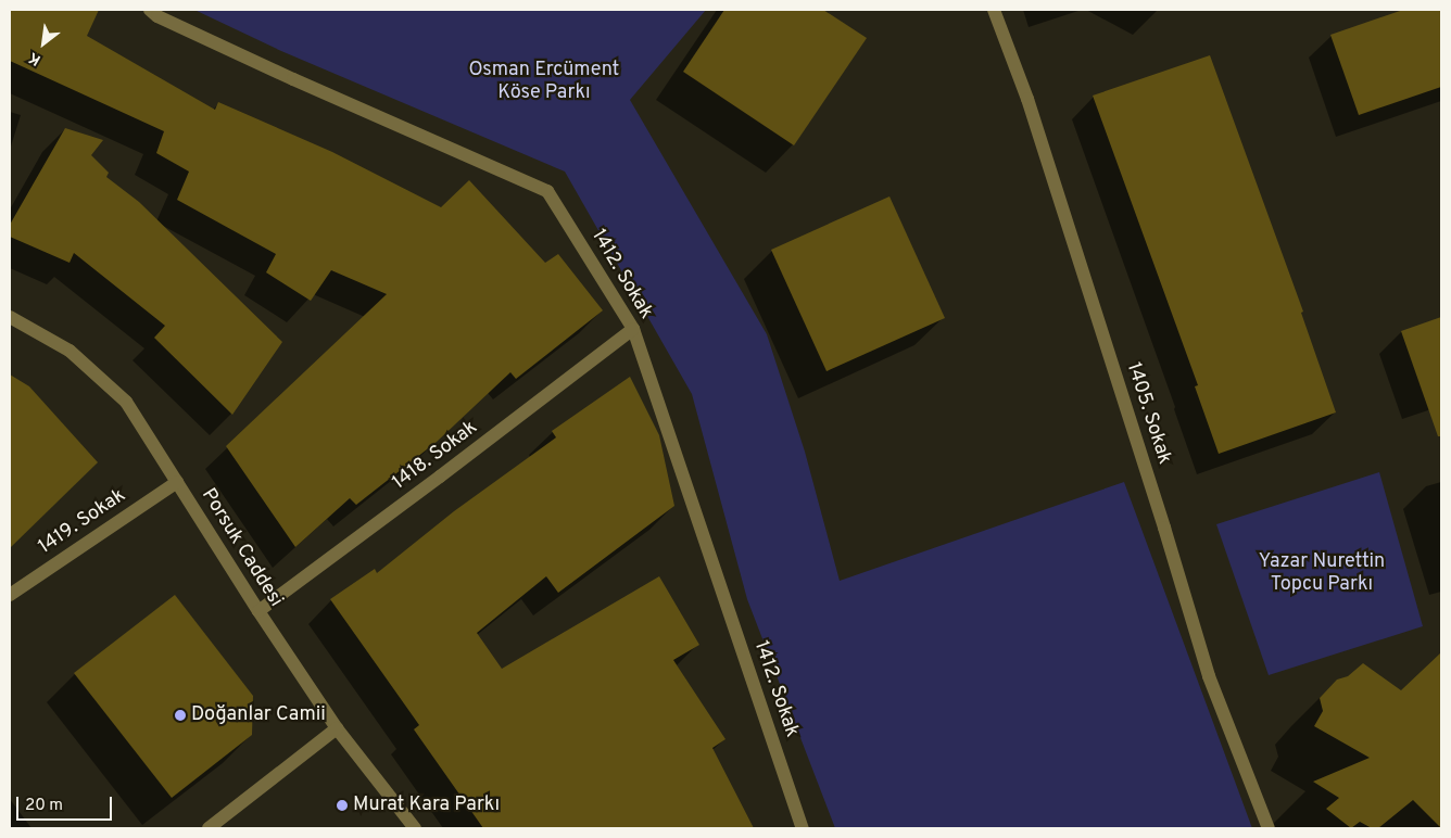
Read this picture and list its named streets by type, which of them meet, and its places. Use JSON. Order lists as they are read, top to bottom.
{
  "streets": {
    "street": [
      "1412. Sokak",
      "1405. Sokak",
      "1418. Sokak",
      "1419. Sokak",
      "Porsuk Caddesi"
    ]
  },
  "crossings": [
    ["1412. Sokak", "1418. Sokak"],
    ["1418. Sokak", "Porsuk Caddesi"],
    ["1419. Sokak", "Porsuk Caddesi"]
  ],
  "parks": ["Osman Ercüment Köse Parkı", "Yazar Nurettin Topcu Parkı"],
  "places": ["Doğanlar Camii", "Murat Kara Parkı"],
  "scale_bar": "20 m",
  "north": "bottom left"
}
